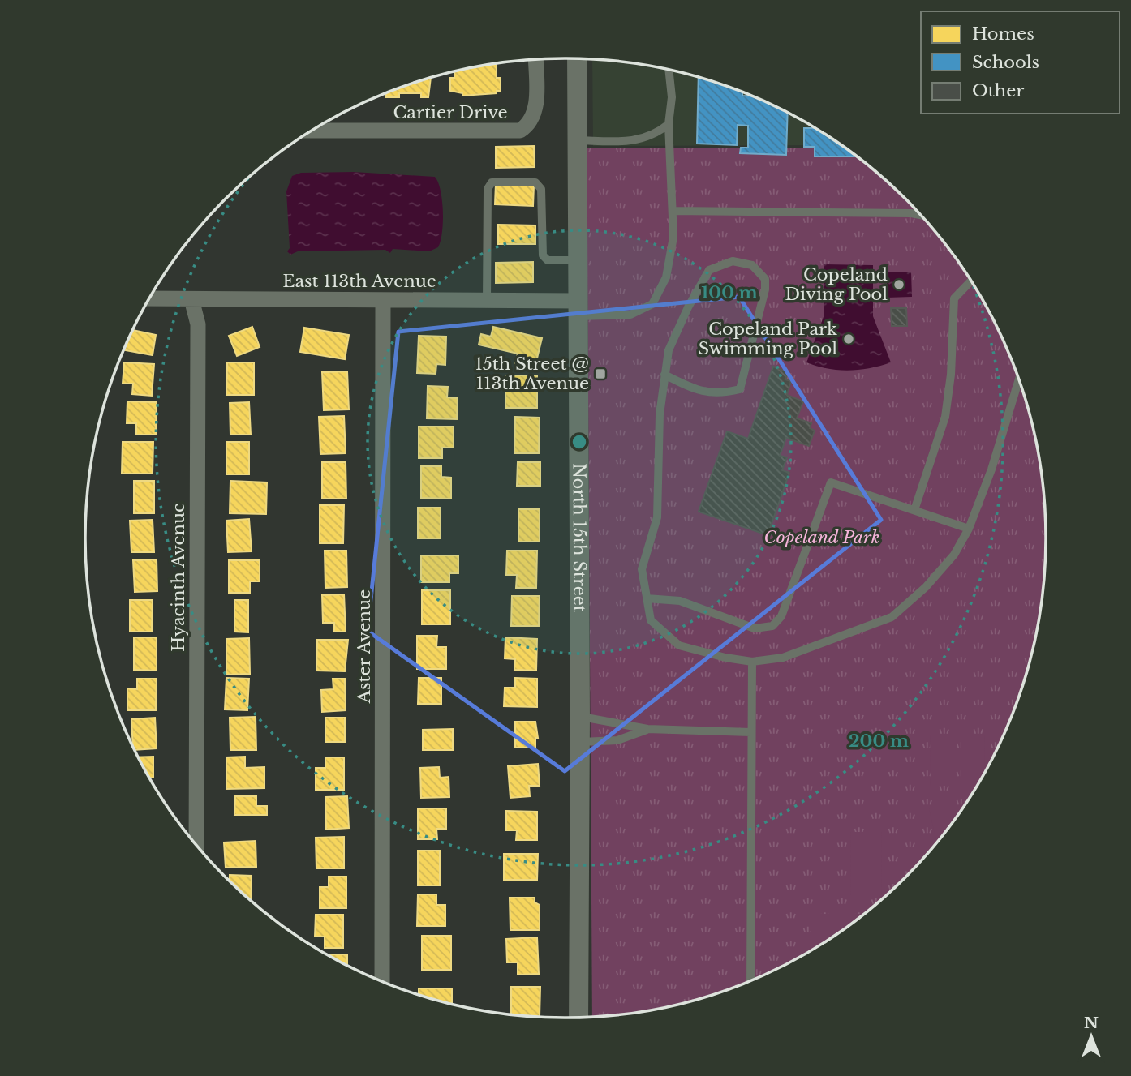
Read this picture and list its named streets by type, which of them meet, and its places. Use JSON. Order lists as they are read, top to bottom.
{
  "streets": {
    "street": [
      "Cartier Drive",
      "East 113th Avenue",
      "North 15th Street",
      "Hyacinth Avenue",
      "Aster Avenue"
    ]
  },
  "crossings": [
    ["East 113th Avenue", "North 15th Street"],
    ["East 113th Avenue", "Hyacinth Avenue"],
    ["East 113th Avenue", "Aster Avenue"]
  ],
  "parks": ["Copeland Park"],
  "places": {
    "other": ["Copeland Diving Pool", "Copeland Park Swimming Pool"],
    "transit": ["15th Street @ 113th Avenue"]
  },
  "legend": ["Homes", "Schools", "Other"],
  "north": "top",
  "rings": ["100 m", "200 m"]
}
